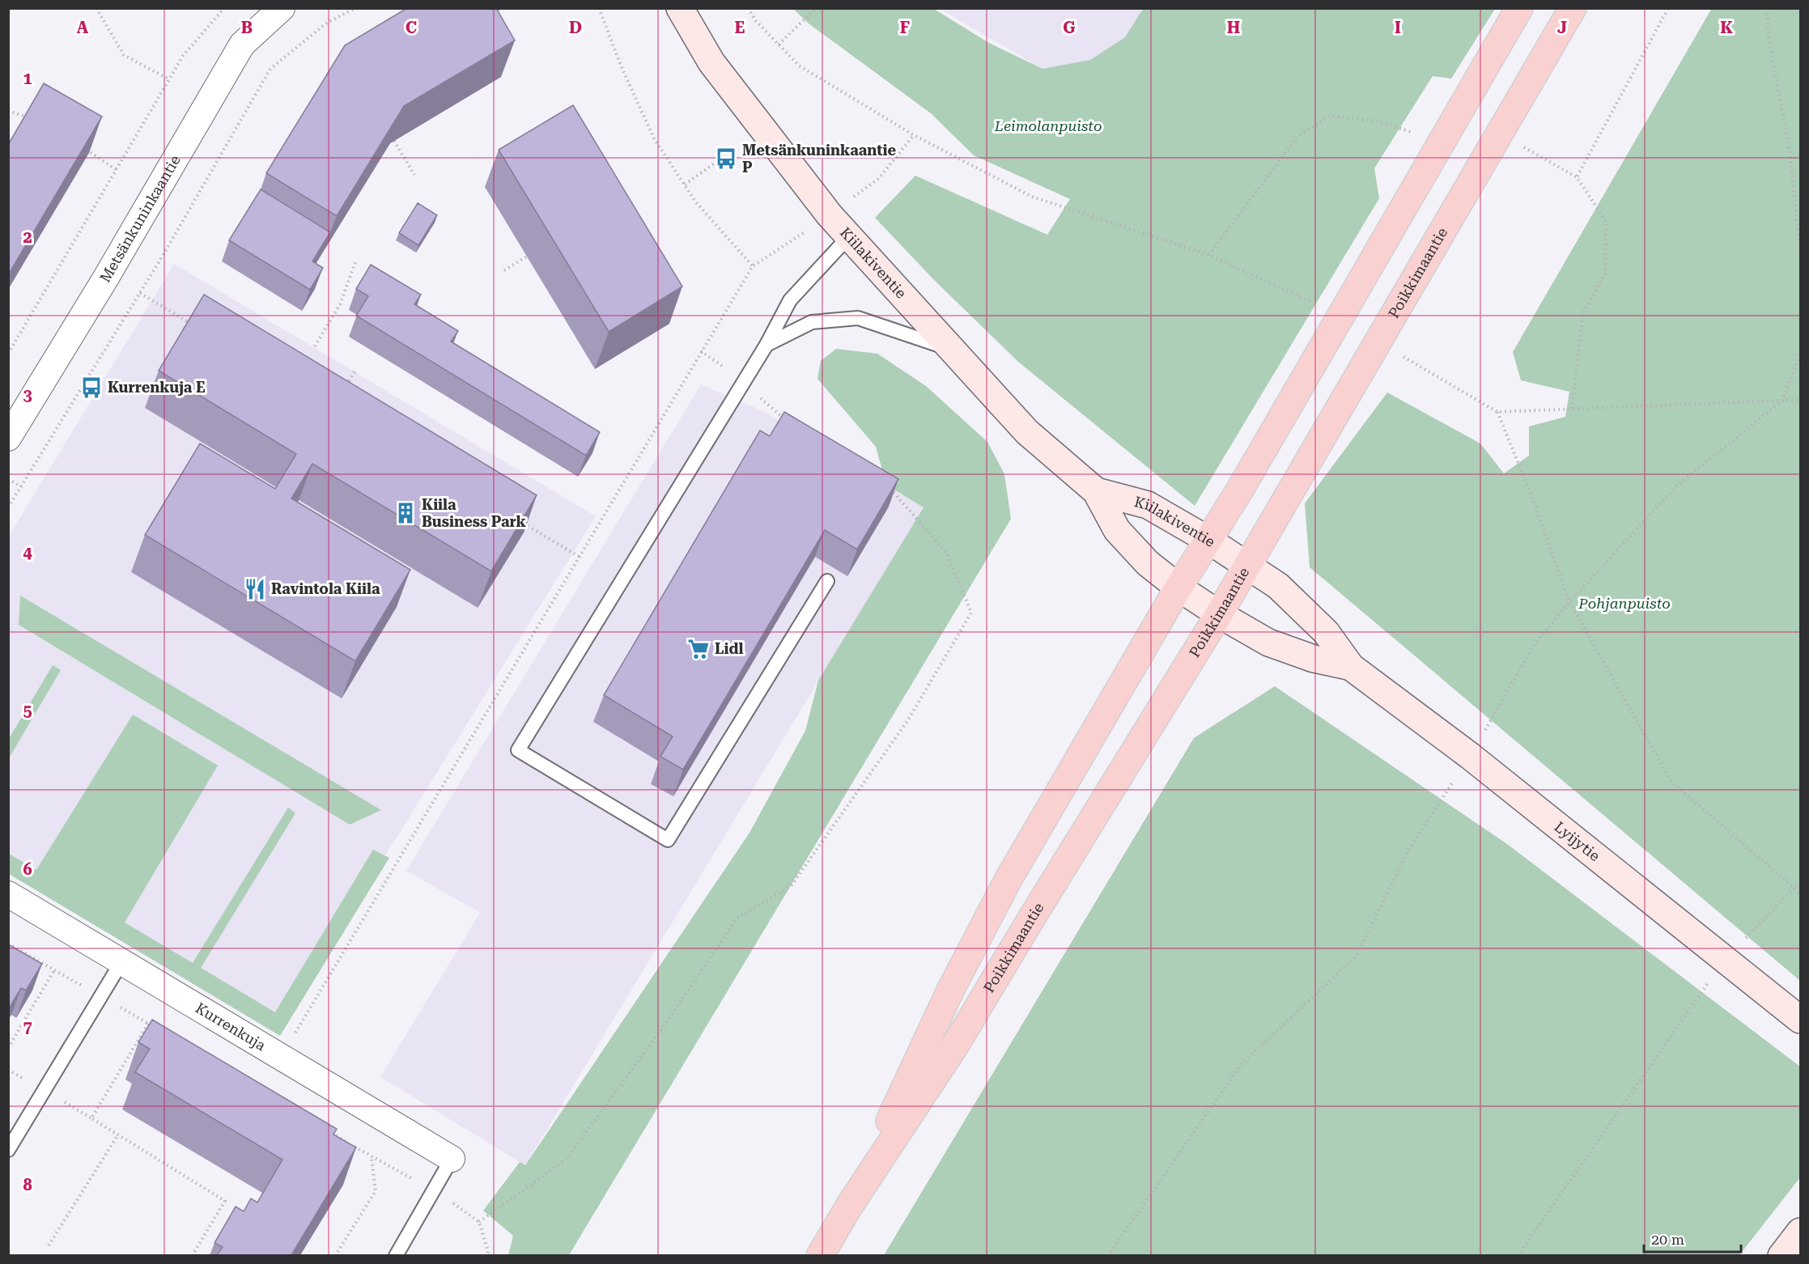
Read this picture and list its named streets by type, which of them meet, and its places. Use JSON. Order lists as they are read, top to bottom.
{
  "streets": {
    "main road": ["Poikkimaantie"],
    "street": [
      "Metsänkuninkaantie",
      "Kiilakiventie",
      "Lyijytie",
      "Kurrenkuja"
    ]
  },
  "crossings": [
    ["Kiilakiventie", "Poikkimaantie"],
    ["Kiilakiventie", "Lyijytie"],
    ["Poikkimaantie", "Lyijytie"]
  ],
  "parks": ["Leimolanpuisto", "Pohjanpuisto"],
  "places": {
    "bus stop": ["Metsänkuninkaantie P", "Kurrenkuja E"],
    "building": ["Kiila Business Park"],
    "restaurant": ["Ravintola Kiila"],
    "supermarket": ["Lidl"]
  },
  "scale_bar": "20 m",
  "grid": {
    "columns": [
      "A",
      "B",
      "C",
      "D",
      "E",
      "F",
      "G",
      "H",
      "I",
      "J",
      "K"
    ],
    "rows": [
      "1",
      "2",
      "3",
      "4",
      "5",
      "6",
      "7",
      "8"
    ]
  }
}
